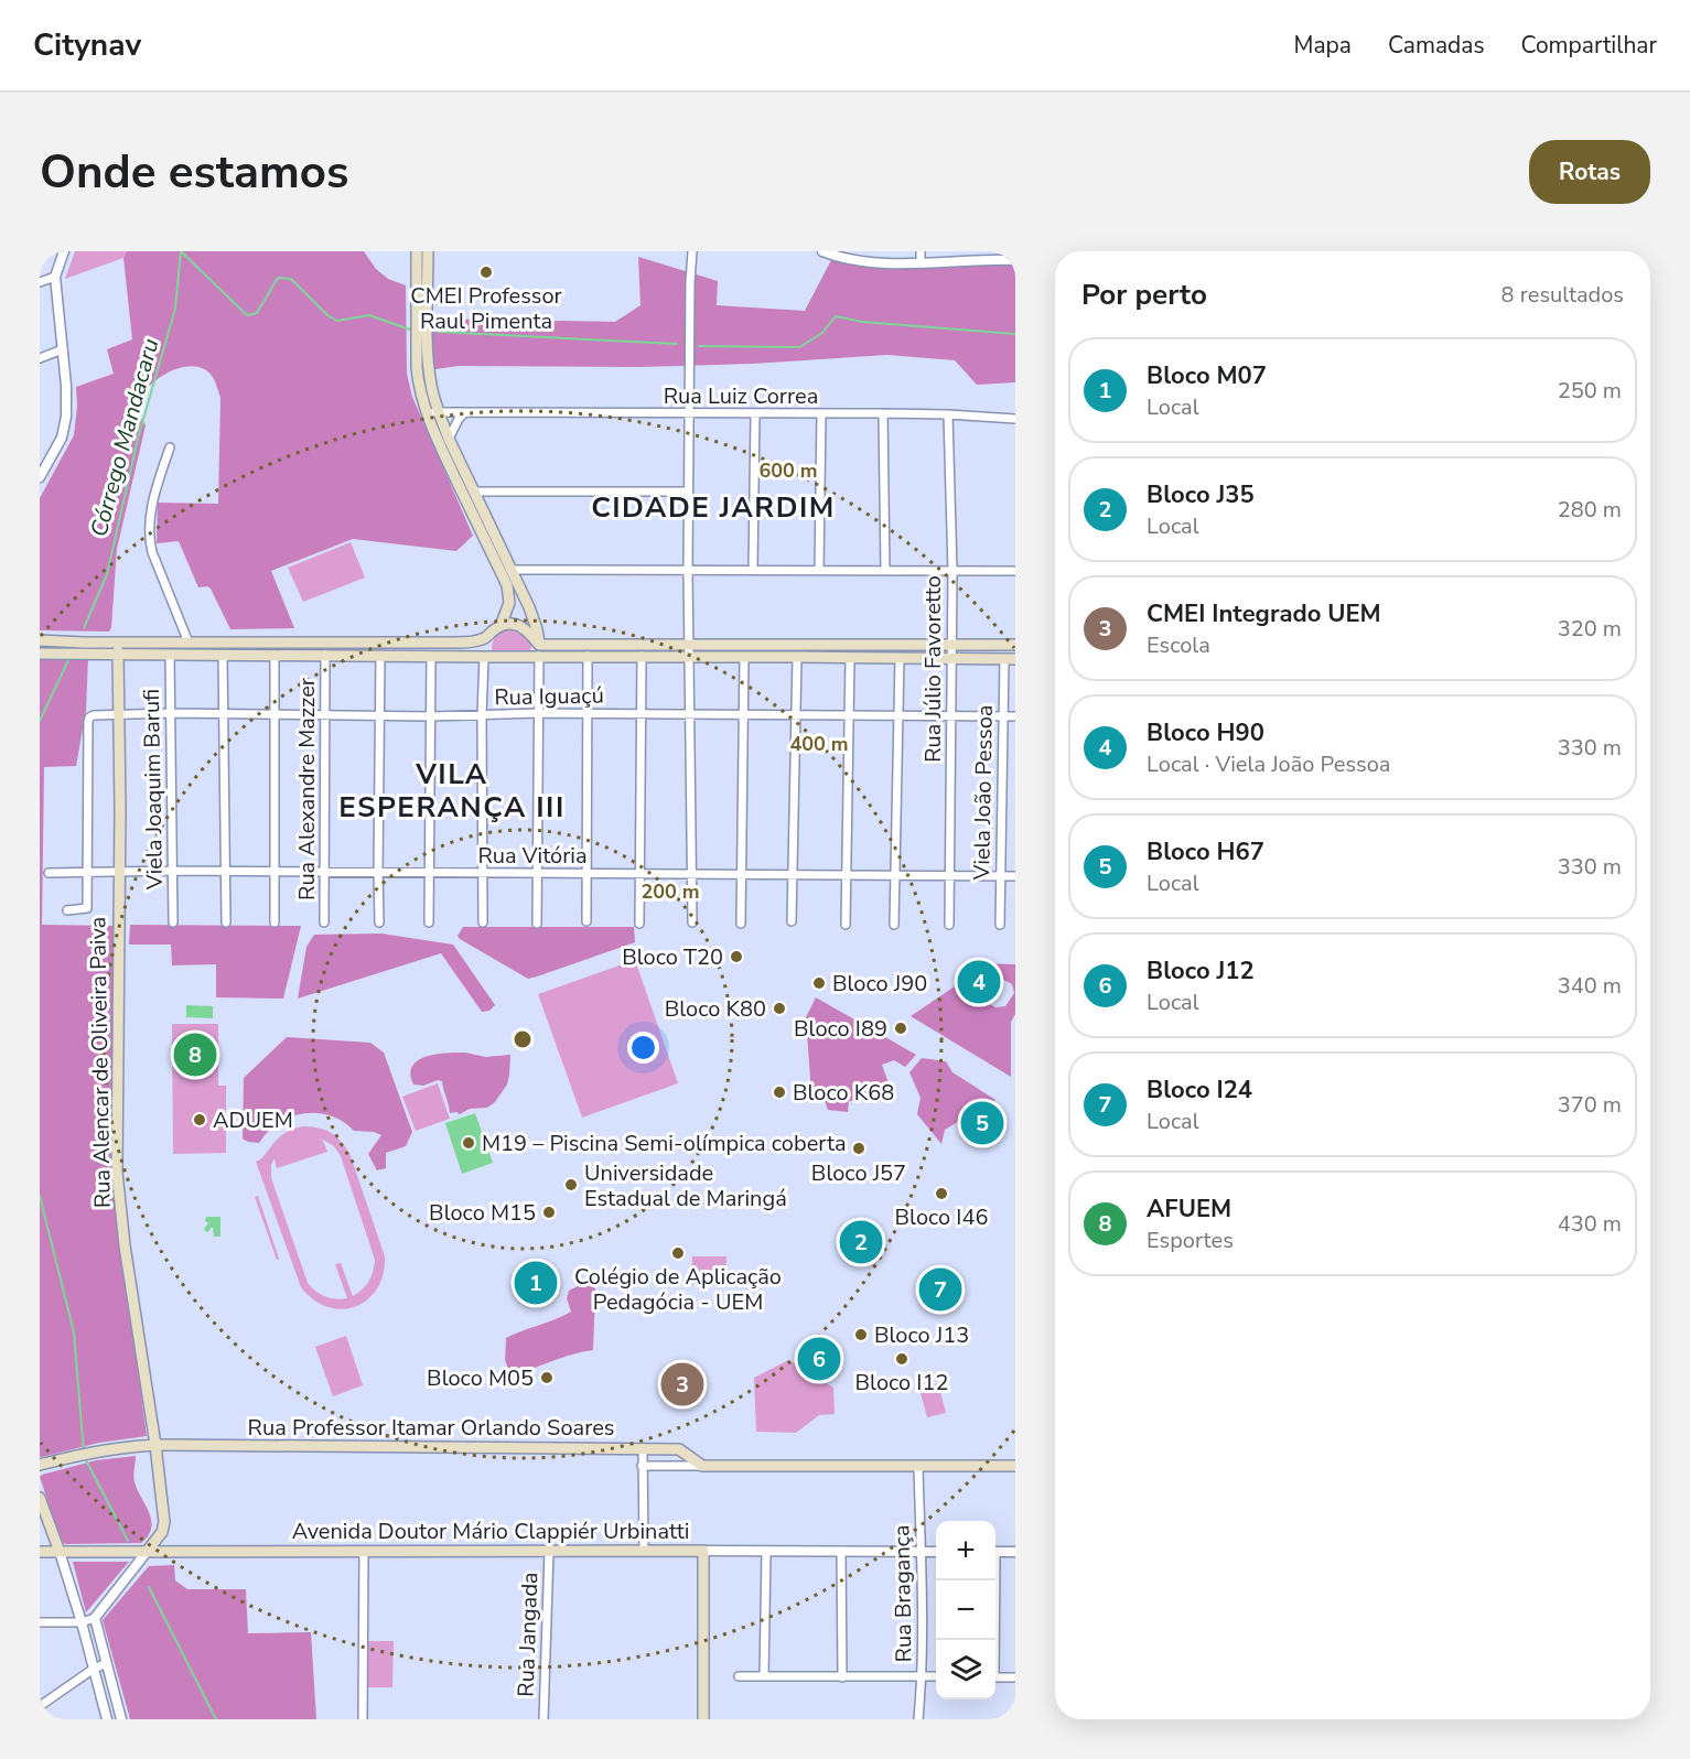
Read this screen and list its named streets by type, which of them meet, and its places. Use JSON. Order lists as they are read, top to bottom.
{
  "streets": {
    "main road": ["Rua Alencar de Oliveira Paiva", "Rua Professor Itamar Orlando Soares", "Avenida Doutor Mário Clappiér Urbinatti"],
    "street": [
      "Rua Luiz Correa",
      "Rua Júlio Favoretto",
      "Rua Iguaçú",
      "Viela Joaquim Barufi",
      "Rua Alexandre Mazzer",
      "Viela João Pessoa",
      "Rua Vitória",
      "Rua Bragança",
      "Rua Jangada"
    ]
  },
  "crossings": [
    ["Rua Luiz Correa", "Rua Júlio Favoretto"],
    ["Rua Júlio Favoretto", "Rua Iguaçú"],
    ["Rua Júlio Favoretto", "Rua Vitória"],
    ["Rua Iguaçú", "Viela Joaquim Barufi"],
    ["Rua Iguaçú", "Rua Alexandre Mazzer"],
    ["Rua Iguaçú", "Viela João Pessoa"],
    ["Rua Iguaçú", "Rua Vitória"],
    ["Rua Iguaçú", "Rua Alencar de Oliveira Paiva"],
    ["Viela Joaquim Barufi", "Rua Vitória"],
    ["Rua Alexandre Mazzer", "Rua Vitória"],
    ["Viela João Pessoa", "Rua Vitória"],
    ["Rua Vitória", "Rua Alencar de Oliveira Paiva"],
    ["Rua Alencar de Oliveira Paiva", "Rua Professor Itamar Orlando Soares"],
    ["Rua Alencar de Oliveira Paiva", "Avenida Doutor Mário Clappiér Urbinatti"],
    ["Avenida Doutor Mário Clappiér Urbinatti", "Rua Bragança"],
    ["Avenida Doutor Mário Clappiér Urbinatti", "Rua Jangada"]
  ],
  "districts": ["CIDADE JARDIM", "VILA ESPERANÇA III"],
  "water": ["Córrego Mandacaru"],
  "places": [
    "CMEI Professor Raul Pimenta",
    "Bloco T20",
    "Bloco J90",
    "Bloco K80",
    "Bloco I89",
    "Bloco K68",
    "ADUEM",
    "M19 – Piscina Semi-olímpica coberta",
    "Bloco J57",
    "Universidade Estadual de Maringá",
    "Bloco I46",
    "Bloco M15",
    "Colégio de Aplicação Pedagócia - UEM",
    "Bloco J13",
    "Bloco I12",
    "Bloco M05"
  ],
  "page": {
    "header": "Citynav",
    "nav": ["Mapa", "Camadas", "Compartilhar"],
    "buttons": "Rotas",
    "title": "Onde estamos",
    "heading": ["Por perto", "8 resultados"],
    "list": [
      {
        "mark": "1",
        "name": "Bloco M07",
        "note": "Local",
        "value": "250 m"
      },
      {
        "mark": "2",
        "name": "Bloco J35",
        "note": "Local",
        "value": "280 m"
      },
      {
        "mark": "3",
        "name": "CMEI Integrado UEM",
        "note": "Escola",
        "value": "320 m"
      },
      {
        "mark": "4",
        "name": "Bloco H90",
        "note": "Local · Viela João Pessoa",
        "value": "330 m"
      },
      {
        "mark": "5",
        "name": "Bloco H67",
        "note": "Local",
        "value": "330 m"
      },
      {
        "mark": "6",
        "name": "Bloco J12",
        "note": "Local",
        "value": "340 m"
      },
      {
        "mark": "7",
        "name": "Bloco I24",
        "note": "Local",
        "value": "370 m"
      },
      {
        "mark": "8",
        "name": "AFUEM",
        "note": "Esportes",
        "value": "430 m"
      }
    ],
    "pins": [
      "4",
      "8",
      "5",
      "2",
      "1",
      "7",
      "6",
      "3"
    ],
    "map_buttons": ["+", "−"]
  },
  "rings": ["600 m", "400 m", "200 m"]
}
